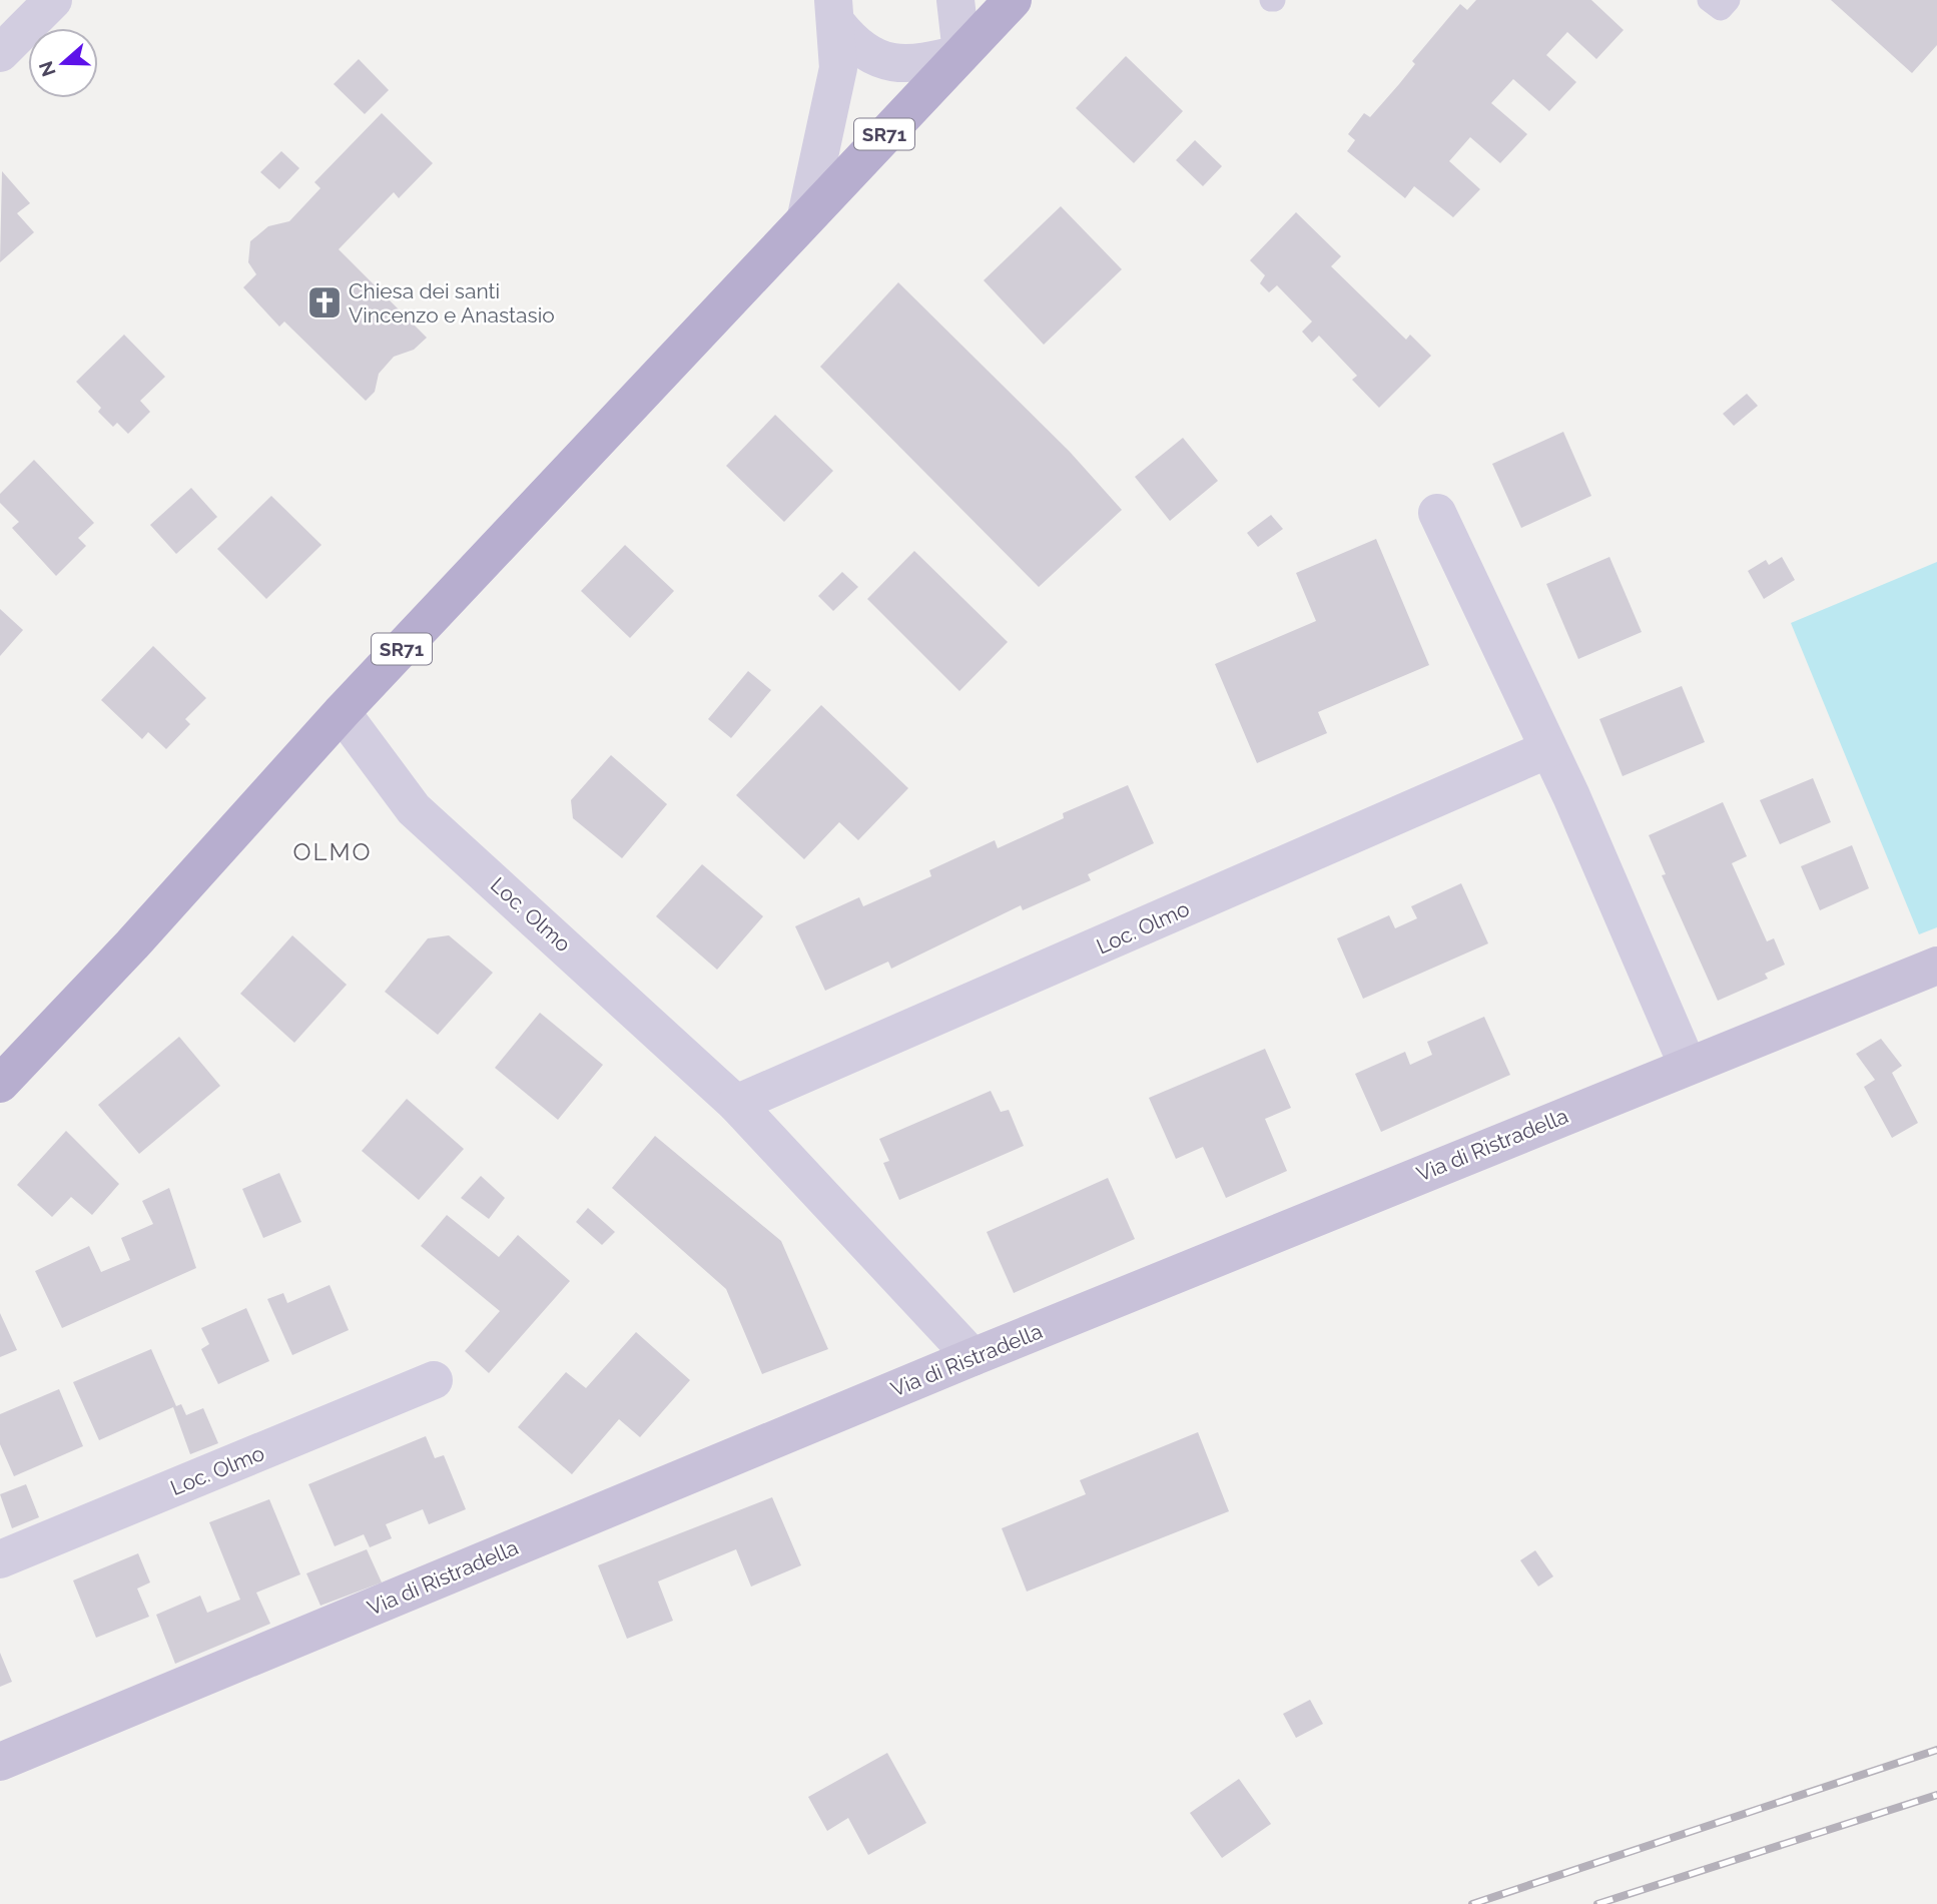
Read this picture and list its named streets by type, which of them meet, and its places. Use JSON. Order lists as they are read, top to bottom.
{
  "streets": {
    "main road": ["SR71"],
    "street": ["Loc. Olmo", "Via di Ristradella"]
  },
  "crossings": [
    ["SR71", "Loc. Olmo"],
    ["Loc. Olmo", "Via di Ristradella"]
  ],
  "districts": ["OLMO"],
  "places": {
    "church": ["Chiesa dei santi Vincenzo e Anastasio"]
  },
  "north": "left"
}
